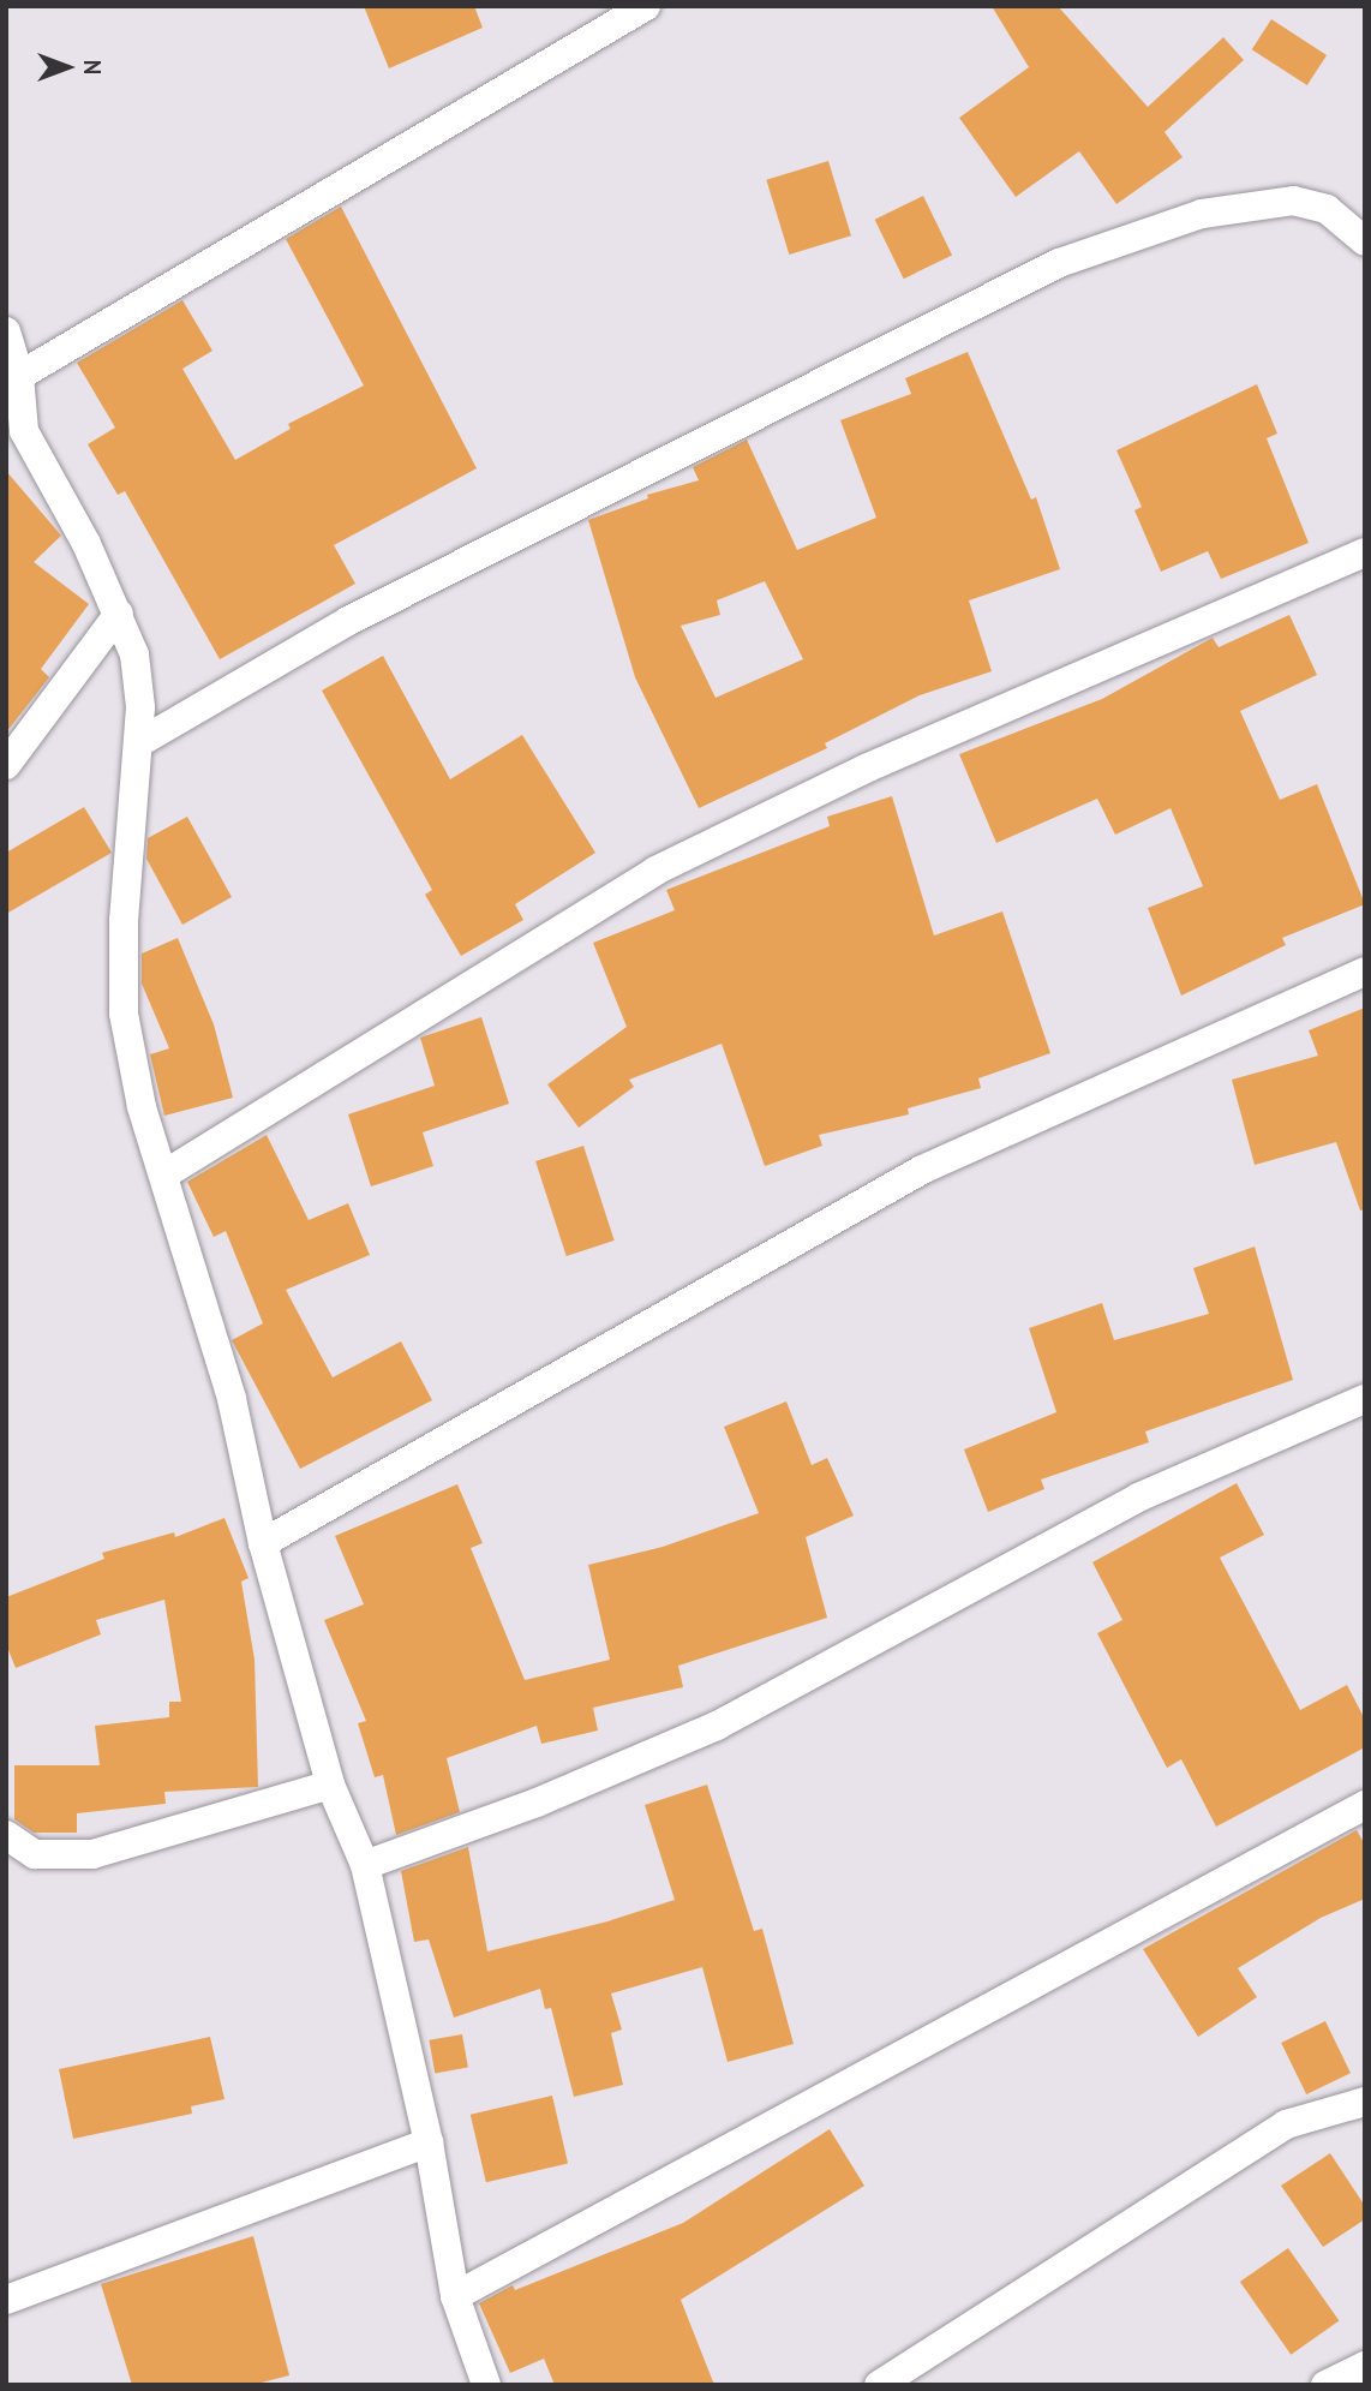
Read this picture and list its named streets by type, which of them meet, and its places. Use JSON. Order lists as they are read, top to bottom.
{
  "north": "right"
}
